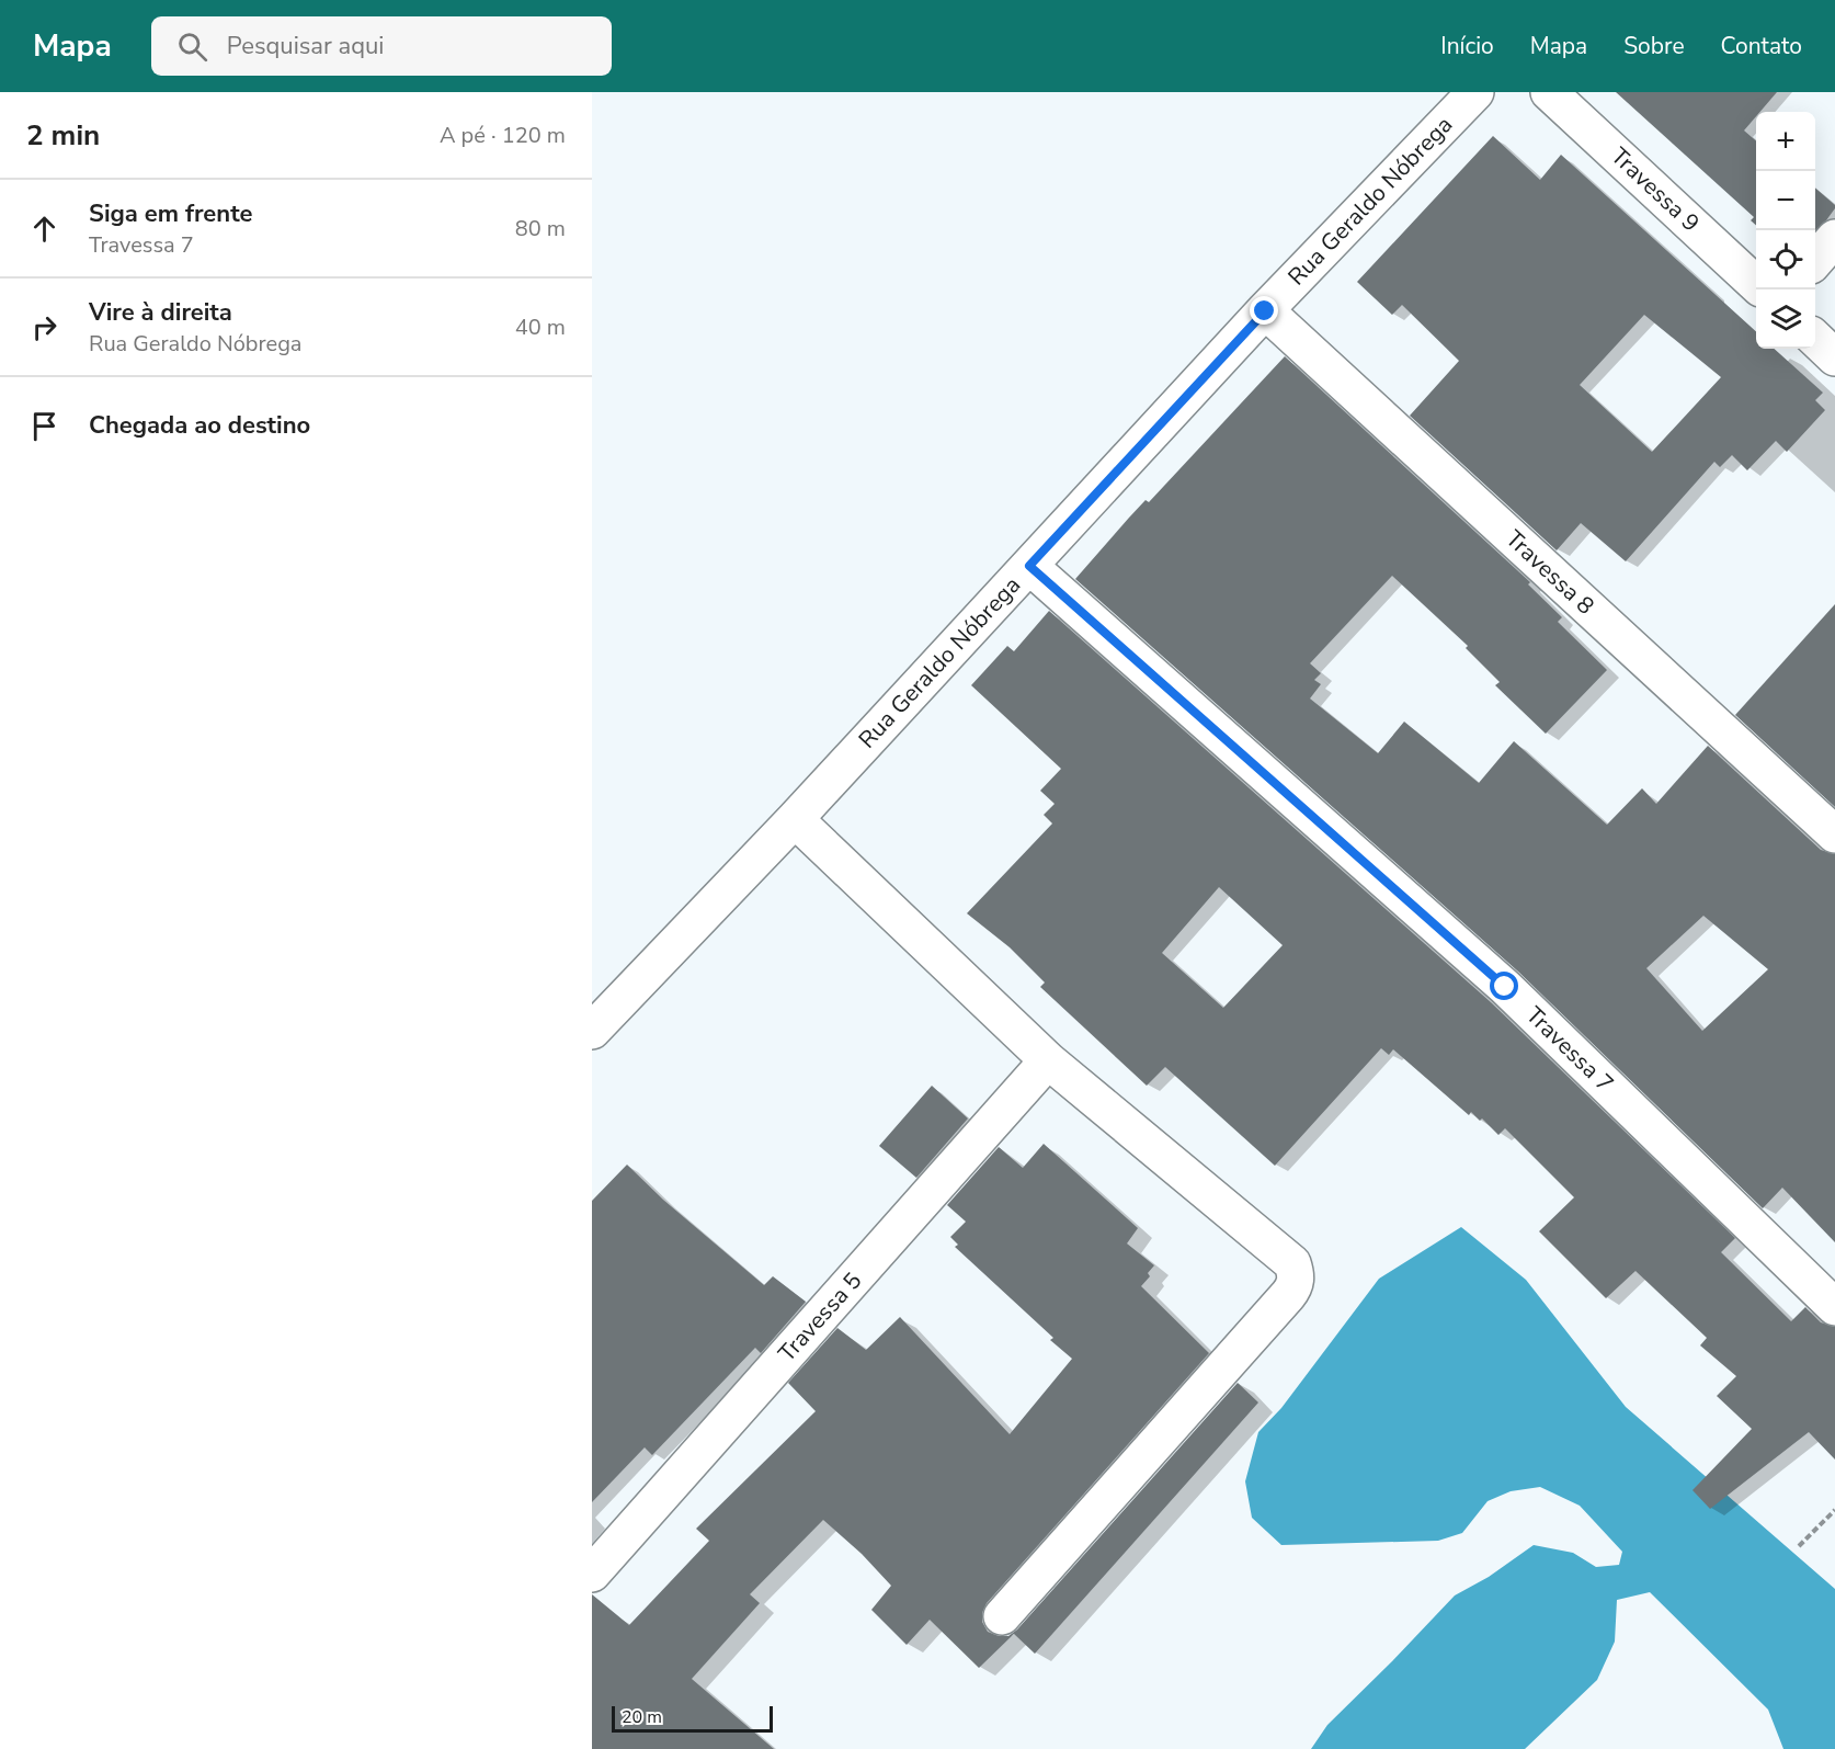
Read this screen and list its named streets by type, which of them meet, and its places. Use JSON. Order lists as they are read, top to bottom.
{
  "streets": {
    "street": [
      "Travessa 9",
      "Rua Geraldo Nóbrega",
      "Travessa 8",
      "Travessa 7",
      "Travessa 5"
    ]
  },
  "crossings": [
    ["Rua Geraldo Nóbrega", "Travessa 8"],
    ["Rua Geraldo Nóbrega", "Travessa 7"]
  ],
  "scale_bar": "20 m",
  "page": {
    "header": "Mapa",
    "search": "Pesquisar aqui",
    "nav": [
      "Início",
      "Mapa",
      "Sobre",
      "Contato"
    ],
    "heading": ["2 min", "A pé · 120 m"],
    "map_buttons": ["+", "−"],
    "list": [
      ["Siga em frente", "Travessa 7", "80 m"],
      ["Vire à direita", "Rua Geraldo Nóbrega", "40 m"],
      "Chegada ao destino"
    ],
    "scale": "20 m"
  }
}
